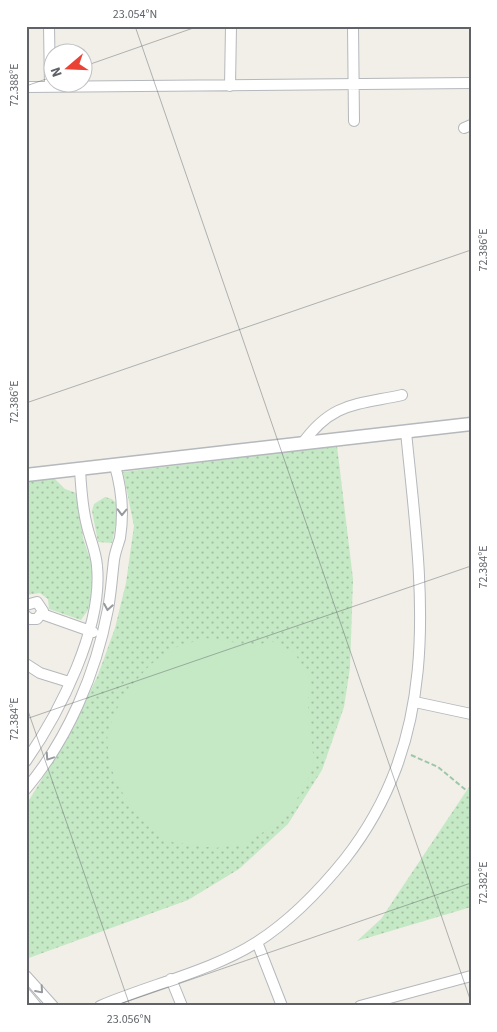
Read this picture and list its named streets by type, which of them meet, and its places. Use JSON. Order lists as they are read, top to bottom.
{
  "north": "left",
  "coordinates": [
    "23.054°N",
    "72.388°E",
    "72.386°E",
    "72.384°E",
    "72.382°E",
    "23.056°N"
  ]
}
